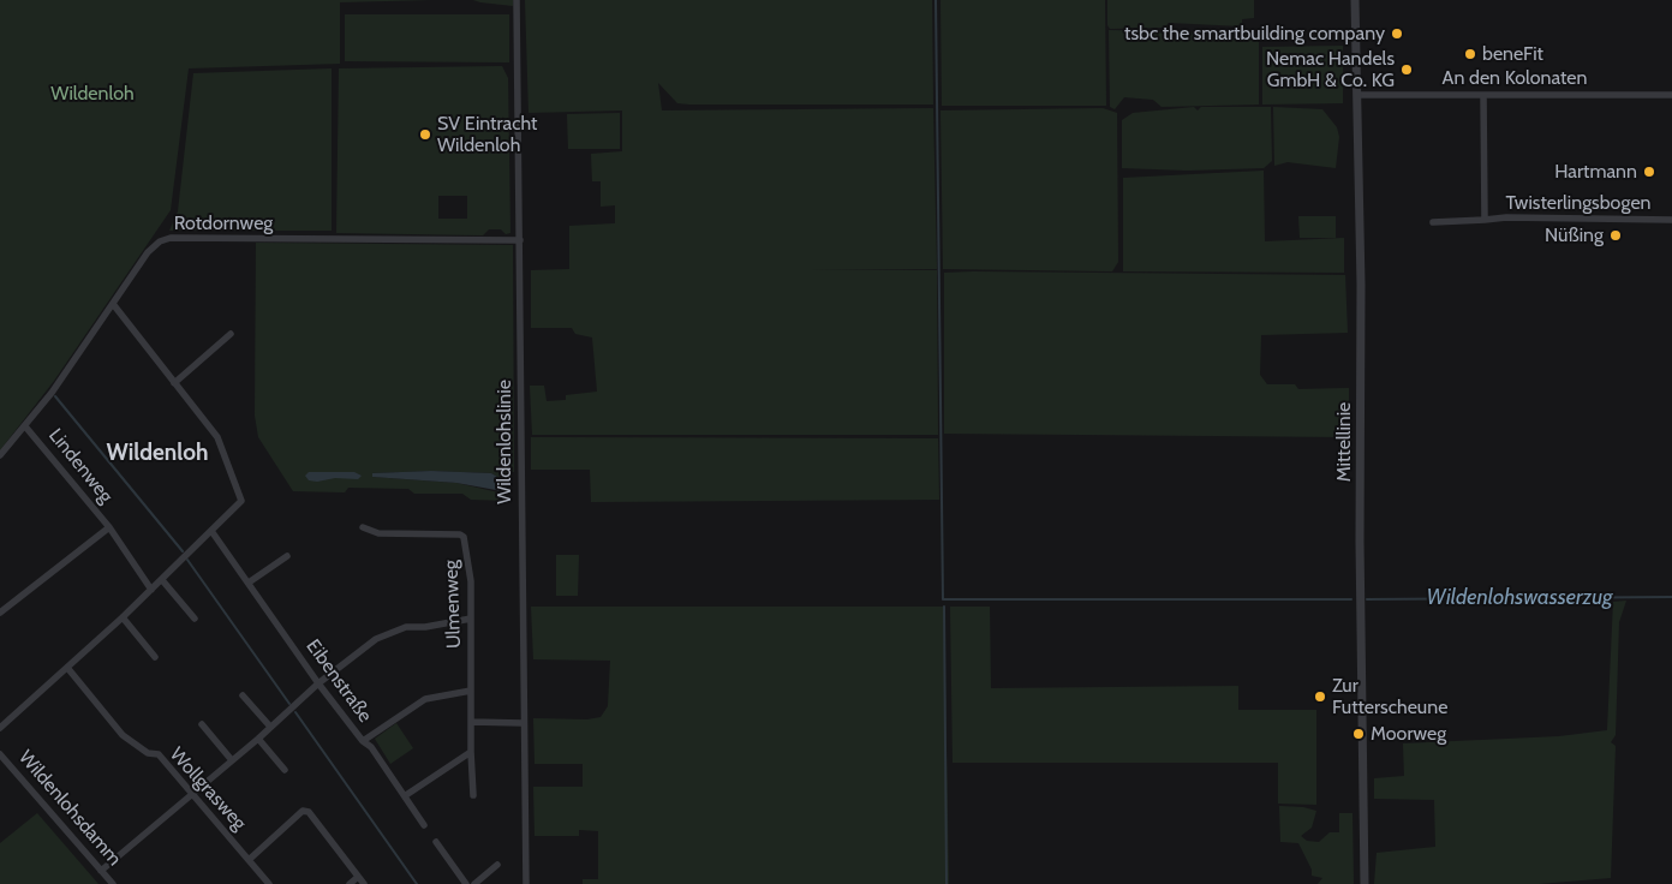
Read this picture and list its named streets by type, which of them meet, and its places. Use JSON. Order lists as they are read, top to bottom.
{
  "streets": {
    "street": [
      "An den Kolonaten",
      "Twisterlingsbogen",
      "Rotdornweg",
      "Wildenlohslinie",
      "Mittellinie",
      "Lindenweg",
      "Ulmenweg",
      "Eibenstraße",
      "Wollgrasweg",
      "Wildenlohsdamm"
    ]
  },
  "crossings": [
    ["An den Kolonaten", "Twisterlingsbogen"],
    ["An den Kolonaten", "Mittellinie"],
    ["Rotdornweg", "Wildenlohslinie"],
    ["Rotdornweg", "Lindenweg"]
  ],
  "districts": ["Wildenloh"],
  "water": ["Wildenlohswasserzug"],
  "parks": ["Wildenloh"],
  "places": [
    "tsbc the smartbuilding company",
    "beneFit",
    "Nemac Handels GmbH & Co. KG",
    "SV Eintracht Wildenloh",
    "Hartmann",
    "Nüßing",
    "Zur Futterscheune",
    "Moorweg"
  ]
}
